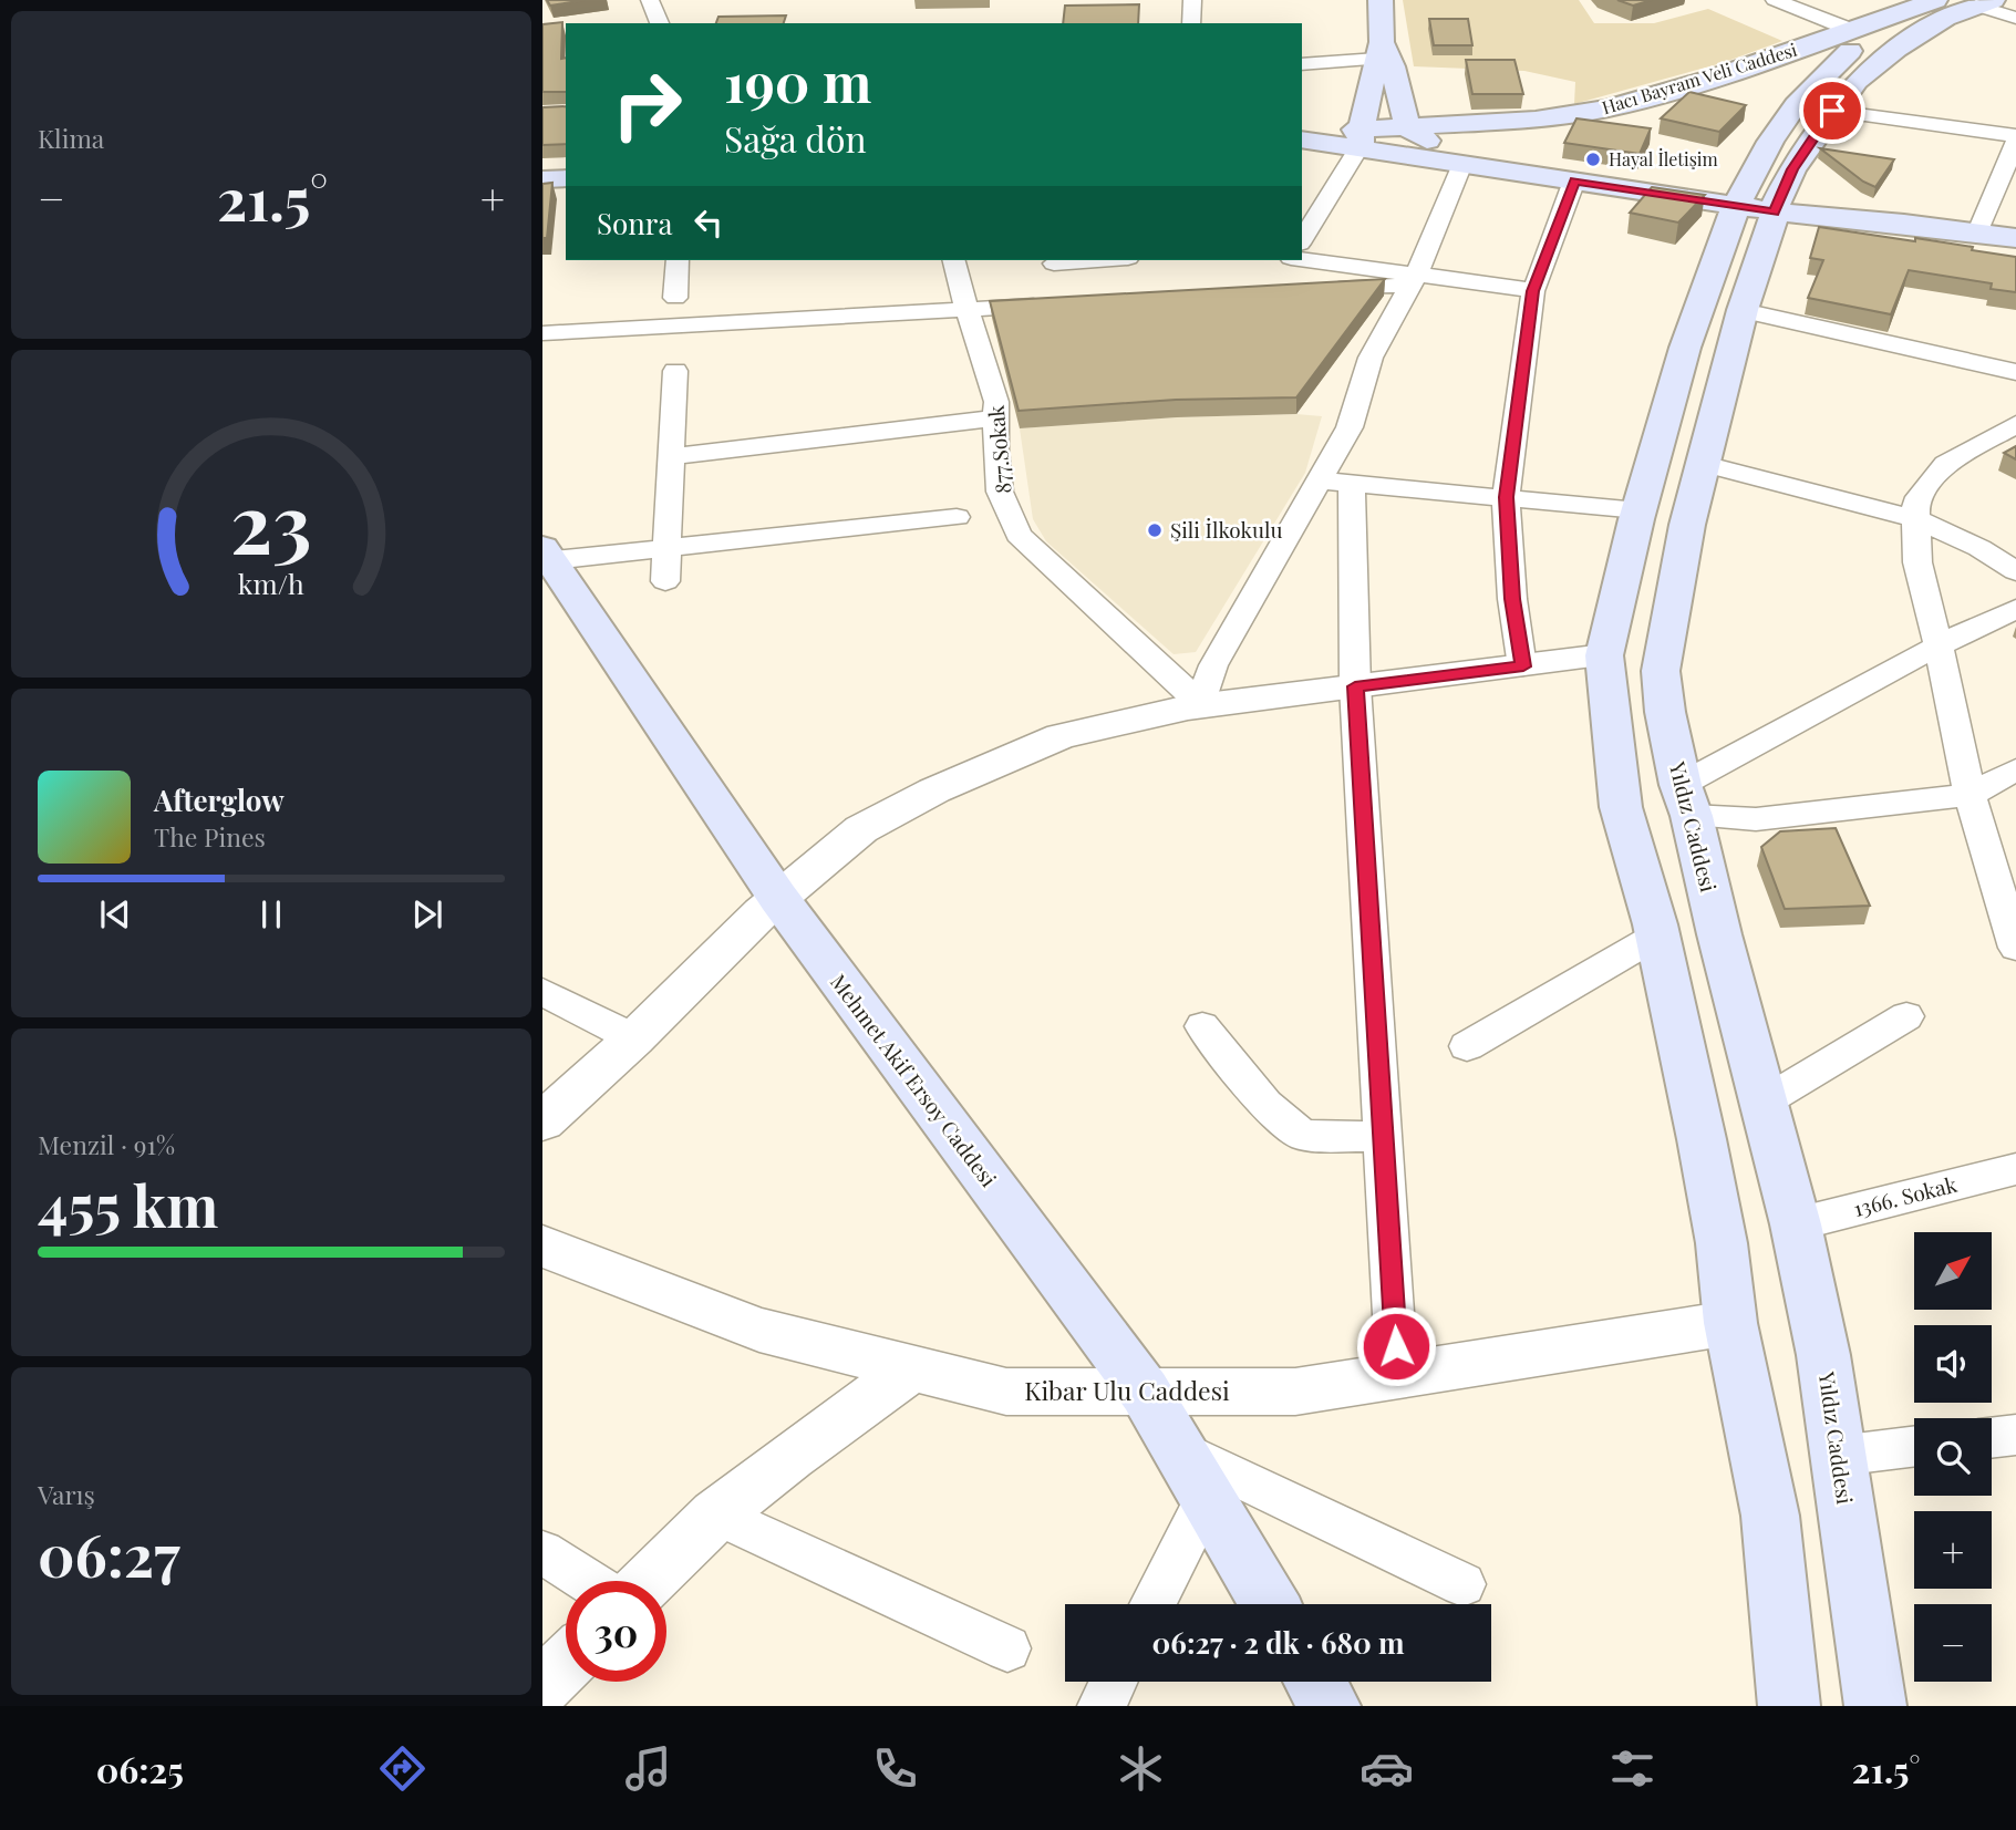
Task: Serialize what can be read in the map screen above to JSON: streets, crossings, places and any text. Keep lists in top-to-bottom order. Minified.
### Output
{"streets":{"main road":["Hacı Bayram Veli Caddesi","Yıldız Caddesi","Mehmet Akif Ersoy Caddesi"],"street":["877.Sokak","1366. Sokak","Kibar Ulu Caddesi"]},"crossings":[["Hacı Bayram Veli Caddesi","Yıldız Caddesi"],["Yıldız Caddesi","1366. Sokak"],["Yıldız Caddesi","Kibar Ulu Caddesi"],["Mehmet Akif Ersoy Caddesi","Kibar Ulu Caddesi"]],"places":["Hayal İletişim","Şili İlkokulu"],"north":"top right","page":{"tile":["Klima",["Menzil · 91%","455 km"],["Varış","06:27"]],"turn":["190 m","Sağa dön"],"heat":["−","21.5°","+"],"then":"Sonra","song":["Afterglow","The Pines"],"map_buttons":["+","−"],"limit":"30","trip":"06:27 · 2 dk · 680 m","tabs":["06:25","21.5°"],"gauge":["23","km/h"]}}
